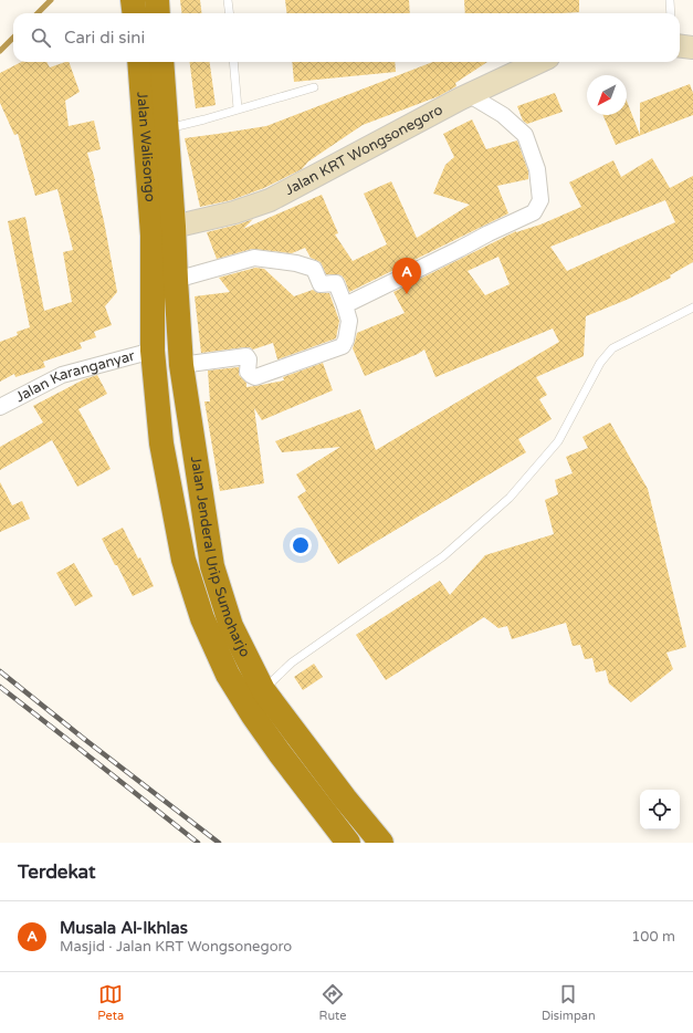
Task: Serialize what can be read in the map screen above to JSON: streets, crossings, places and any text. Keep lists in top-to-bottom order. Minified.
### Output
{"streets":{"highway":["Jalan Walisongo","Jalan Jenderal Urip Sumoharjo"],"street":["Jalan KRT Wongsonegoro","Jalan Karanganyar"]},"crossings":[["Jalan Walisongo","Jalan KRT Wongsonegoro"],["Jalan Walisongo","Jalan Jenderal Urip Sumoharjo"],["Jalan KRT Wongsonegoro","Jalan Jenderal Urip Sumoharjo"],["Jalan Karanganyar","Jalan Jenderal Urip Sumoharjo"]],"north":"bottom left","page":{"search":"Cari di sini","pins":"A","heading":"Terdekat","list":[{"mark":"A","name":"Musala Al-Ikhlas","note":"Masjid · Jalan KRT Wongsonegoro","value":"100 m"}],"nav":["Peta","Rute","Disimpan"]}}
